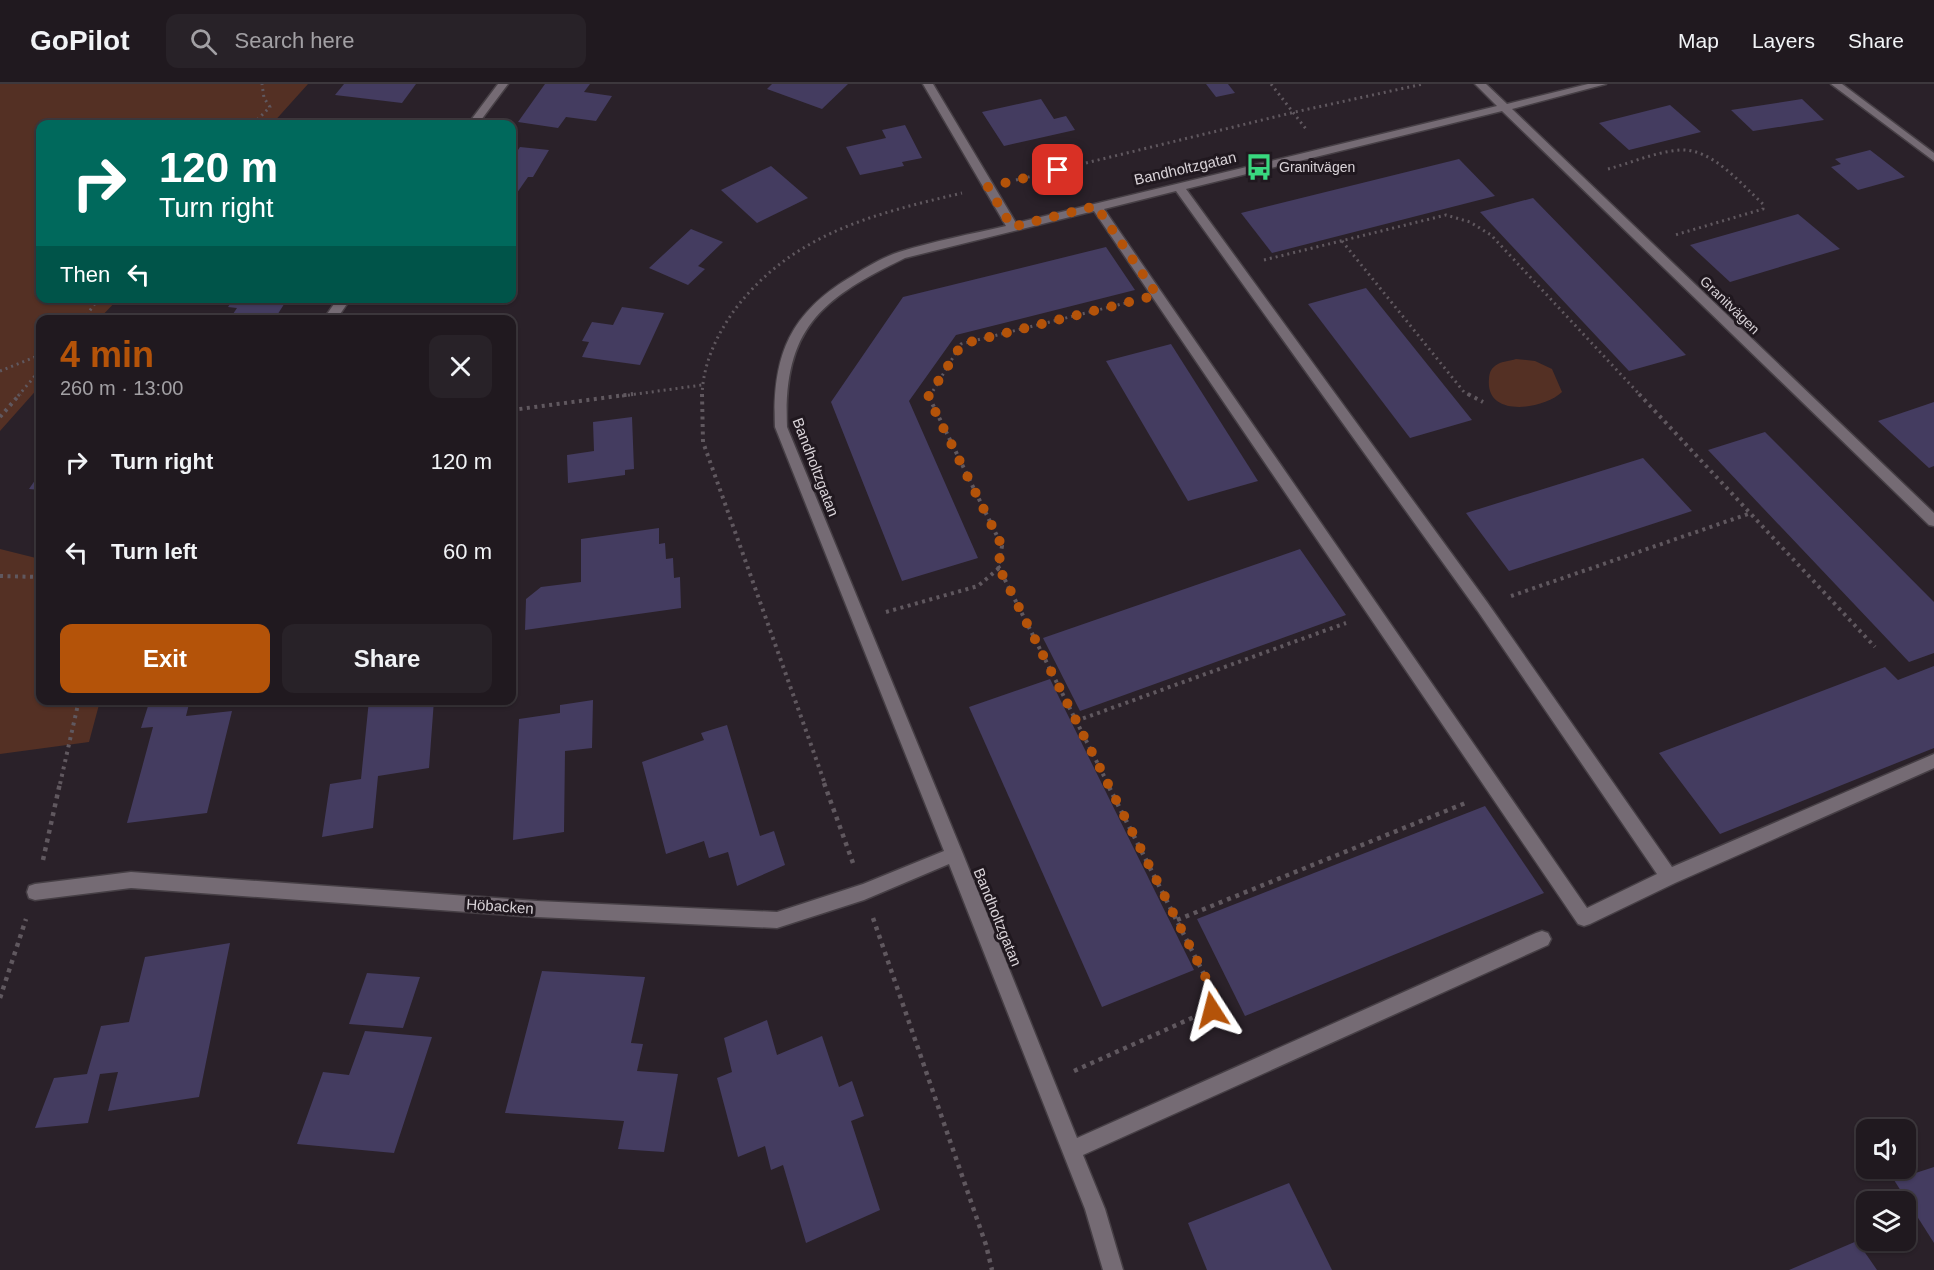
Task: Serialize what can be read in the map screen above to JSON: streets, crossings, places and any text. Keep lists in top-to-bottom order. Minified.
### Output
{"streets":{"street":["Bandholtzgatan","Granitvägen","Höbacken"]},"crossings":[["Bandholtzgatan","Granitvägen"],["Bandholtzgatan","Höbacken"]],"places":{"bus stop":["Granitvägen"]},"page":{"header":"GoPilot","search":"Search here","nav":["Map","Layers","Share"],"turn":["120 m","Turn right"],"then":"Then","heading":["4 min","260 m · 13:00"],"list":[{"name":"Turn right","value":"120 m"},{"name":"Turn left","value":"60 m"}],"buttons":["Exit","Share"]}}
